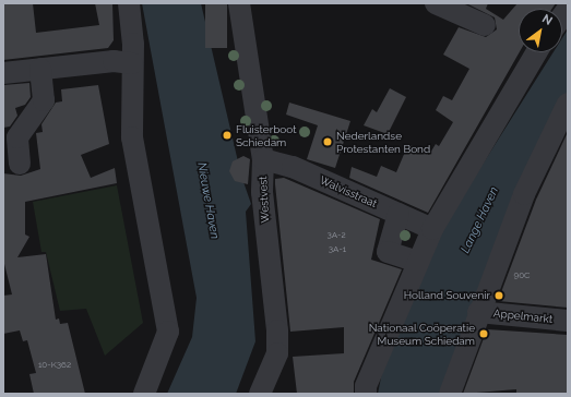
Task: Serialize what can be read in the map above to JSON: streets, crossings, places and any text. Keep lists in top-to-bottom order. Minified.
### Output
{"streets":{"street":["Walvisstraat","Westvest","Appelmarkt"]},"crossings":[["Walvisstraat","Westvest"]],"water":["Nieuwe Haven","Lange Haven"],"places":["Fluisterboot Schiedam","Nederlandse Protestanten Bond","Holland Souvenir","Nationaal Coöperatie Museum Schiedam"],"house_numbers":["3A-2","3A-1","90C","10-K362"],"north":"top right"}
